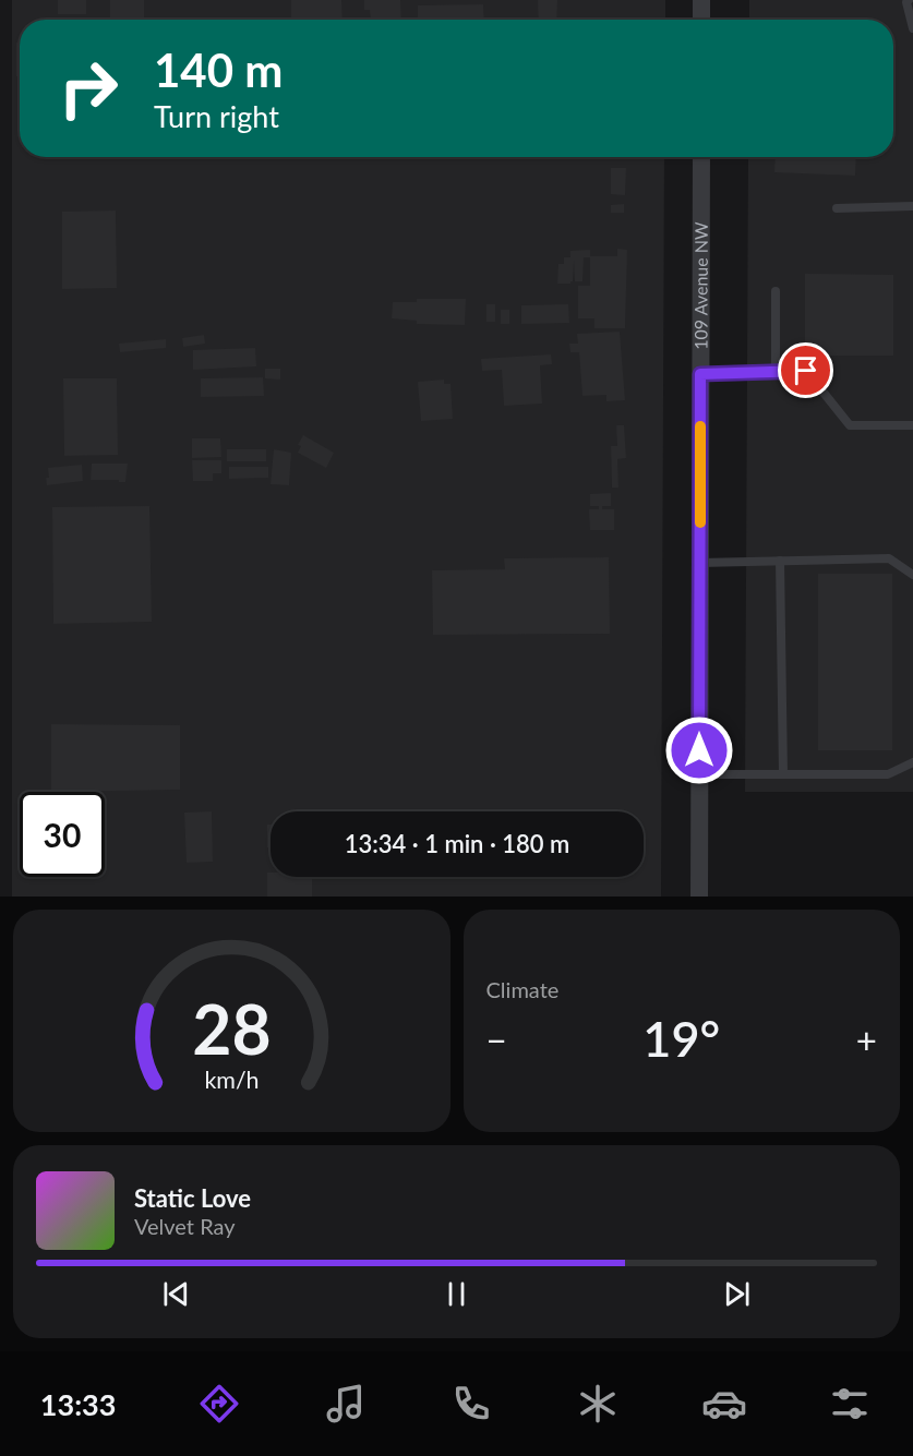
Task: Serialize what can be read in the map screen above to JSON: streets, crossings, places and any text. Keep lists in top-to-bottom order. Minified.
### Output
{"streets":{"street":["109 Avenue NW"]},"page":{"turn":["140 m","Turn right"],"limit":"30","trip":"13:34 · 1 min · 180 m","tile":"Climate","heat":["−","19°","+"],"song":["Static Love","Velvet Ray"],"tabs":"13:33","gauge":["28","km/h"]}}
